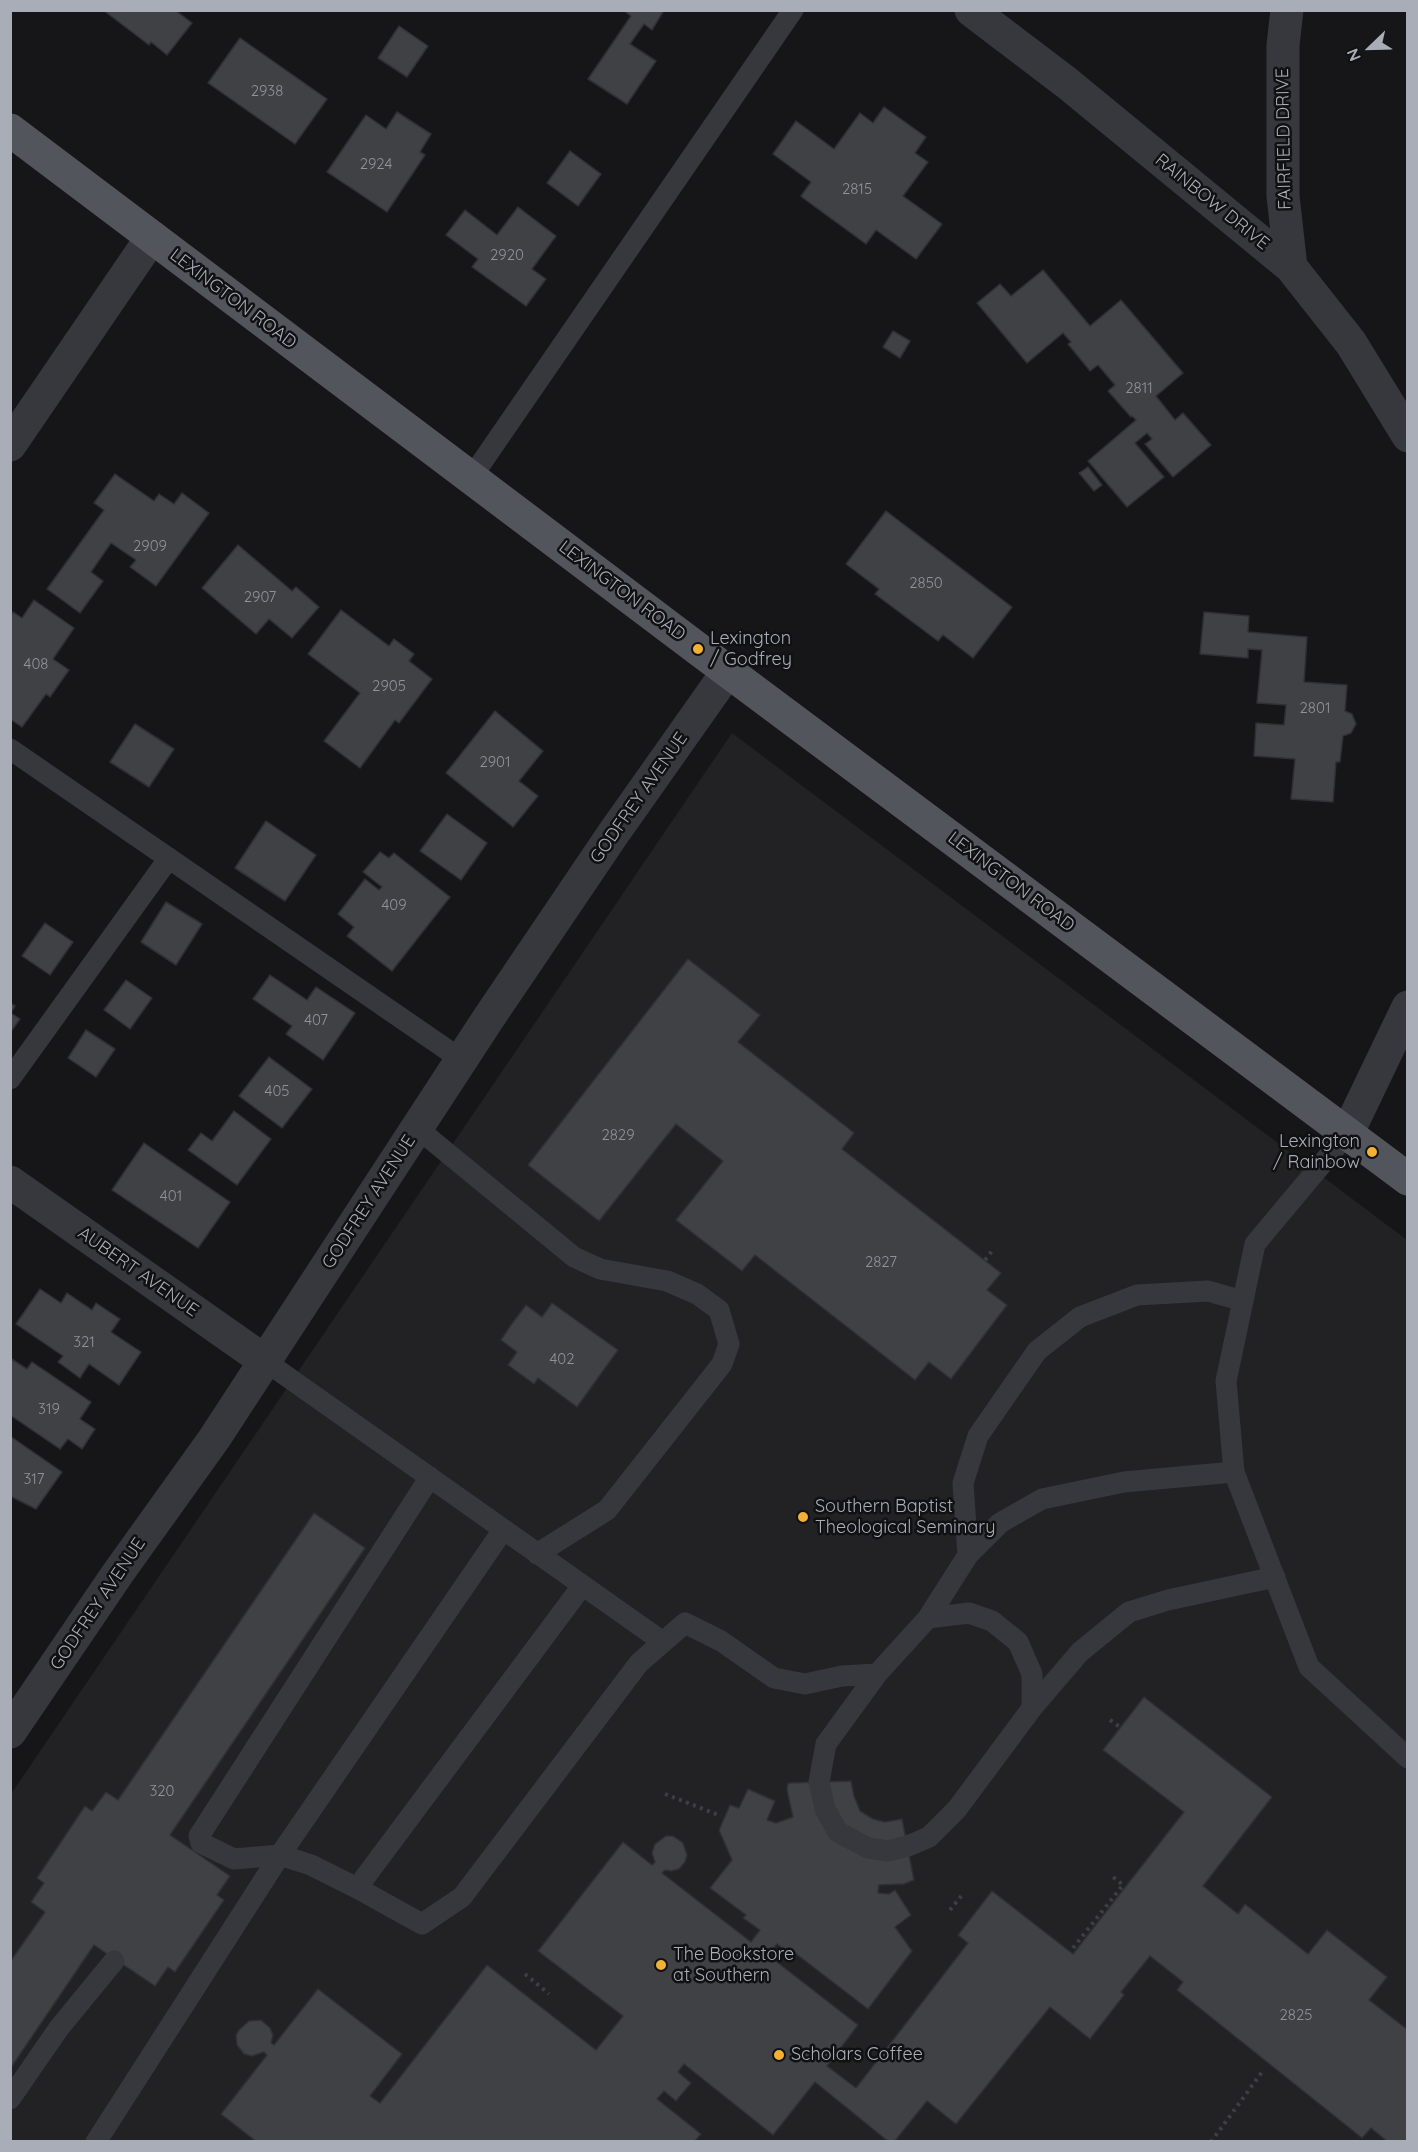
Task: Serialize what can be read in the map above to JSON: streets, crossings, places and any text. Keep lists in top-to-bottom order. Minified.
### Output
{"streets":{"main road":["LEXINGTON ROAD"],"street":["FAIRFIELD DRIVE","RAINBOW DRIVE","GODFREY AVENUE","AUBERT AVENUE"]},"crossings":[["FAIRFIELD DRIVE","RAINBOW DRIVE"],["LEXINGTON ROAD","GODFREY AVENUE"],["GODFREY AVENUE","AUBERT AVENUE"]],"places":["Lexington / Godfrey","Lexington / Rainbow","Southern Baptist Theological Seminary","The Bookstore at Southern","Scholars Coffee"],"house_numbers":["2938","2924","2815","2920","2811","2909","2850","2907","408","2905","2801","2901","409","407","405","2829","401","2827","321","402","319","317","320","2825"],"north":"bottom left"}
